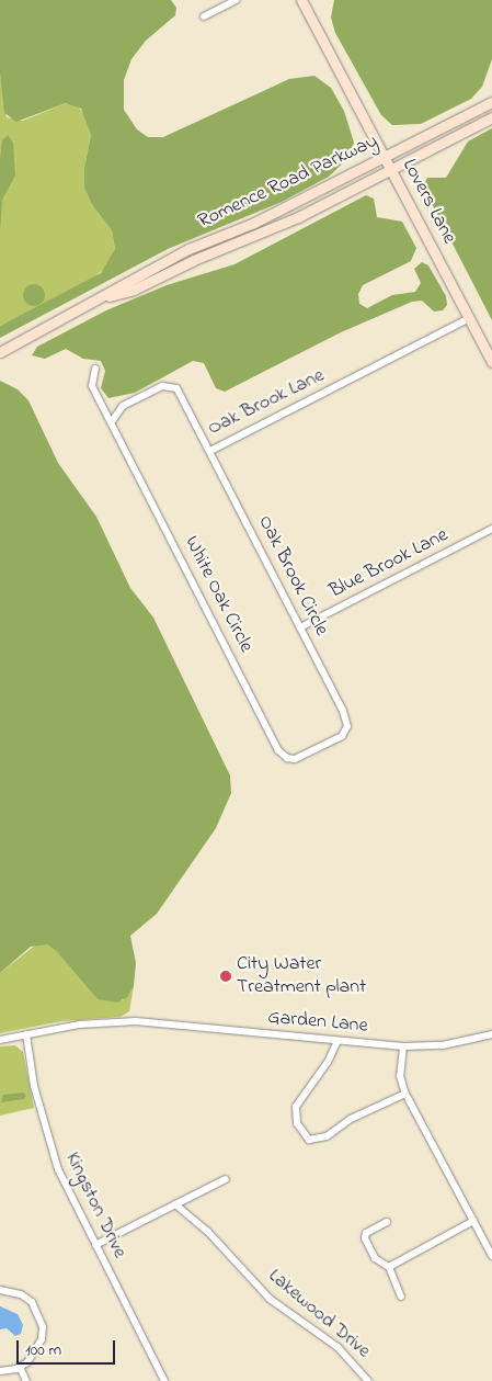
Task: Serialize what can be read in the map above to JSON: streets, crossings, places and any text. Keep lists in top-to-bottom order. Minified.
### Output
{"streets":{"street":["Romence Road Parkway","Lovers Lane","Oak Brook Lane","Blue Brook Lane","Oak Brook Circle","White Oak Circle","Garden Lane","Kingston Drive","Lakewood Drive"]},"crossings":[["Romence Road Parkway","Lovers Lane"],["Lovers Lane","Oak Brook Lane"],["Oak Brook Lane","Oak Brook Circle"],["Oak Brook Lane","White Oak Circle"],["Blue Brook Lane","Oak Brook Circle"],["Oak Brook Circle","White Oak Circle"],["Garden Lane","Kingston Drive"]],"places":["City Water Treatment plant"],"scale_bar":"100 m"}
